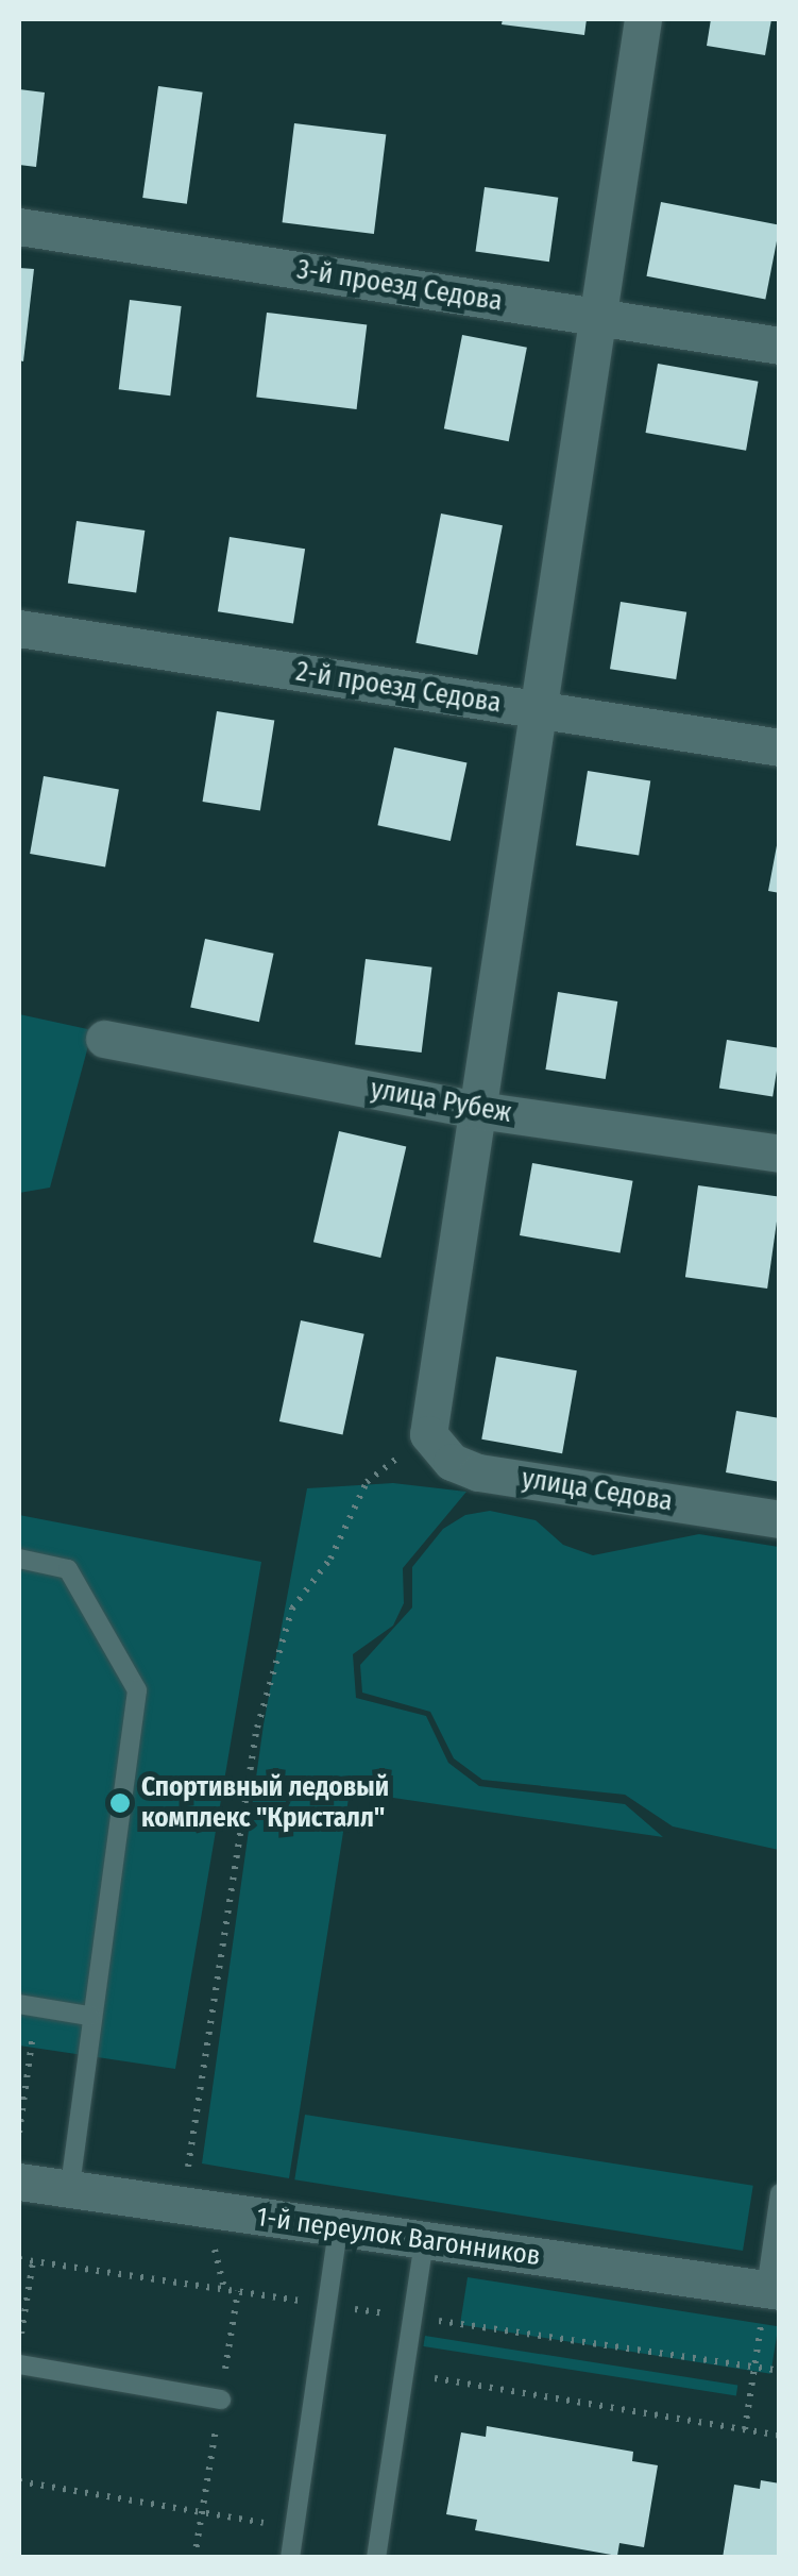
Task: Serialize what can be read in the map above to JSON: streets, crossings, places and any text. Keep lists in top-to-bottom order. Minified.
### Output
{"streets":{"street":["3-й проезд Седова","2-й проезд Седова","улица Рубеж","улица Седова","1-й переулок Вагонников"]},"places":["Спортивный ледовый комплекс \"Кристалл\""]}
